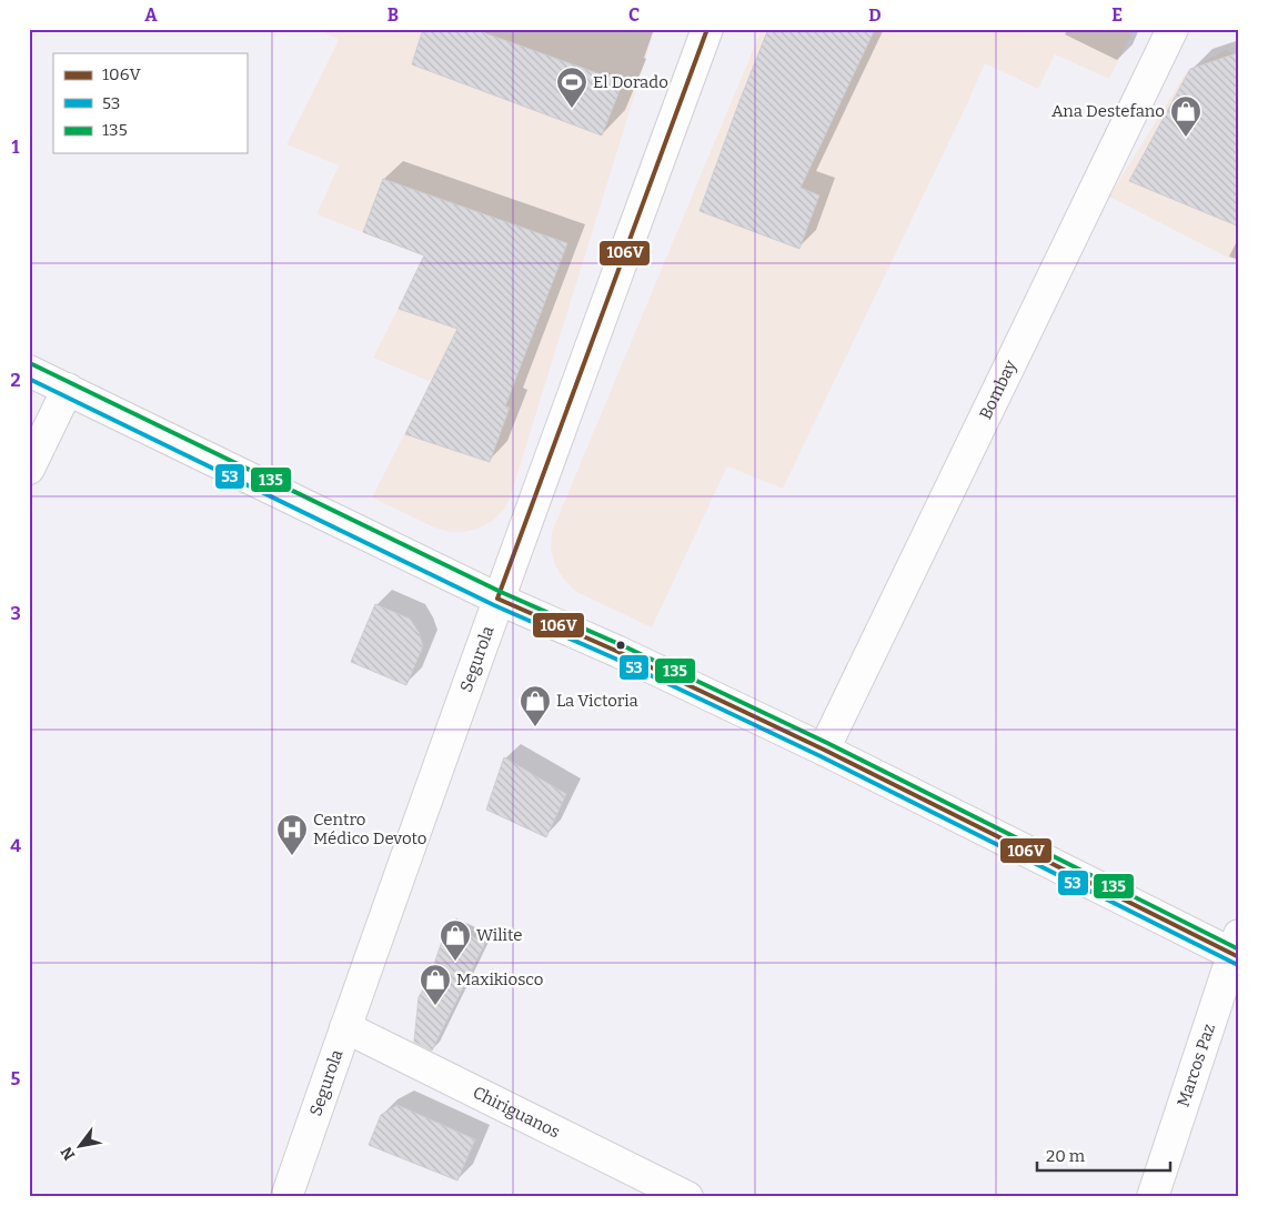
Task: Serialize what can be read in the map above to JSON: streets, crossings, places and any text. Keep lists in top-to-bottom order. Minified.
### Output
{"streets":{"street":["Bombay","Segurola","Marcos Paz","Chiriguanos"]},"crossings":[["Segurola","Chiriguanos"]],"places":{"sports":["El Dorado"],"shop":["Ana Destefano","La Victoria","Wilite","Maxikiosco"],"hospital":["Centro Médico Devoto"]},"lines":["transit line 106V","transit line 135","transit line 53"],"legend":["106V","53","135"],"scale_bar":"20 m","north":"bottom left","grid":{"columns":["A","B","C","D","E"],"rows":["1","2","3","4","5"]}}
